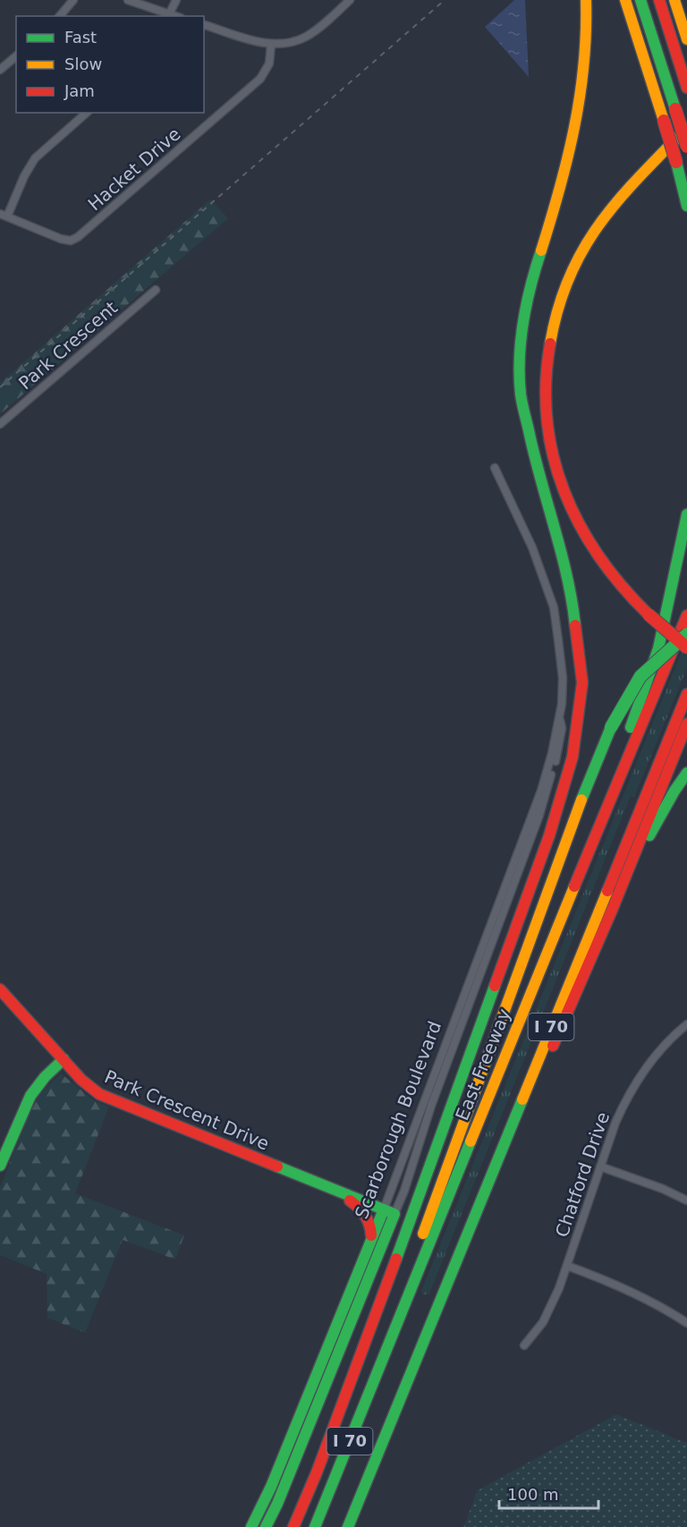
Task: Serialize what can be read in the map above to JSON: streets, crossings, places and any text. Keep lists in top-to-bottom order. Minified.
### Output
{"streets":{"main road":["I 70","East Freeway","Park Crescent Drive","Scarborough Boulevard"],"street":["Hacket Drive","Park Crescent","Chatford Drive"]},"crossings":[["Park Crescent Drive","Scarborough Boulevard"]],"legend":["Fast","Slow","Jam"],"scale_bar":"100 m"}
